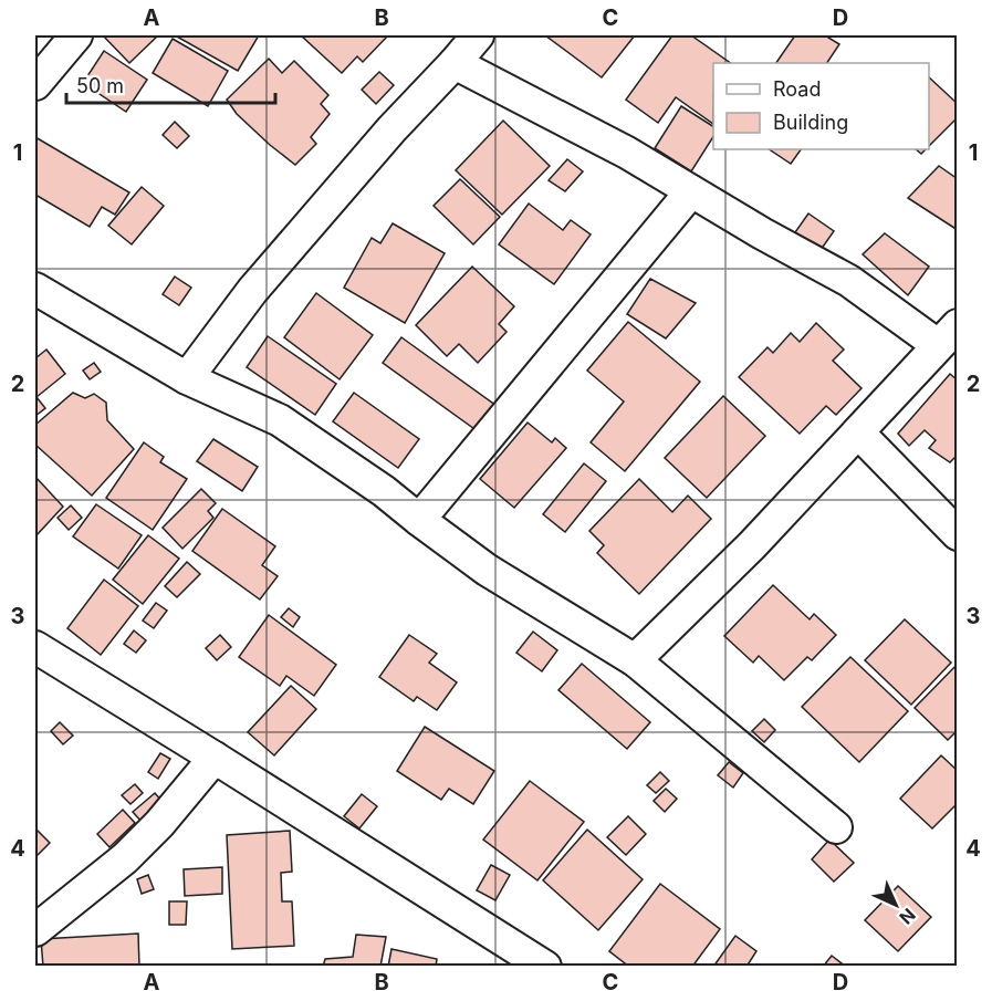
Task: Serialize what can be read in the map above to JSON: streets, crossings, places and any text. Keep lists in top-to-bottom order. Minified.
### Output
{"legend":["Road","Building"],"scale_bar":"50 m","north":"bottom right","grid":{"columns":["A","B","C","D"],"rows":["1","2","3","4"]}}
